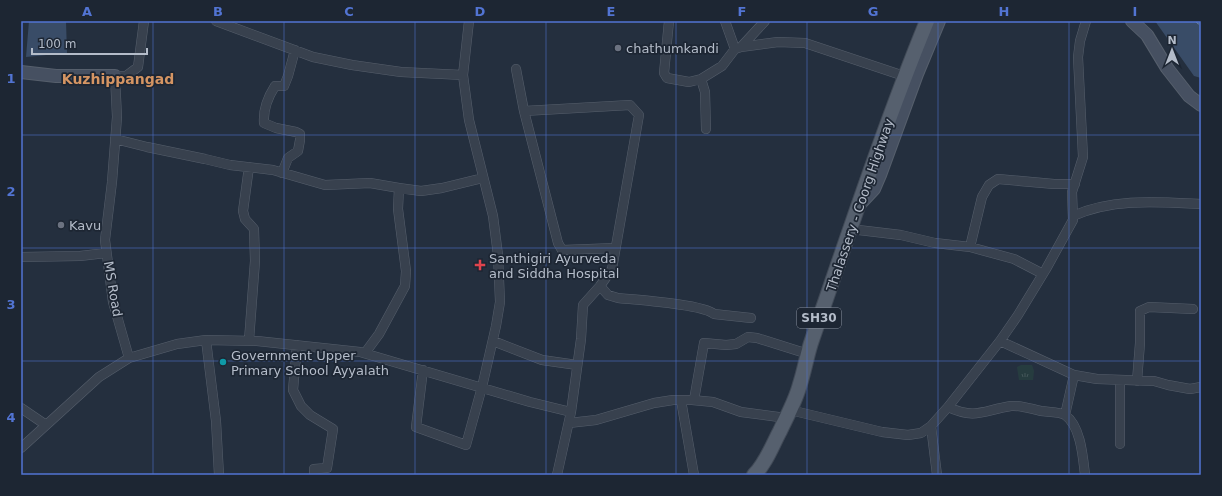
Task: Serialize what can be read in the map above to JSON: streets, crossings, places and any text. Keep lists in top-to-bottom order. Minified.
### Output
{"streets":{"main road":["Thalassery - Coorg Highway","SH30"],"street":["MS Road"]},"crossings":[["Thalassery - Coorg Highway","SH30"]],"districts":["Kuzhippangad"],"places":{"other":["chathumkandi","Kavu","Government Upper Primary School Ayyalath"],"health":["Santhigiri Ayurveda and Siddha Hospital"]},"scale_bar":"100 m","north":"top","grid":{"columns":["A","B","C","D","E","F","G","H","I"],"rows":["1","2","3","4"]}}
